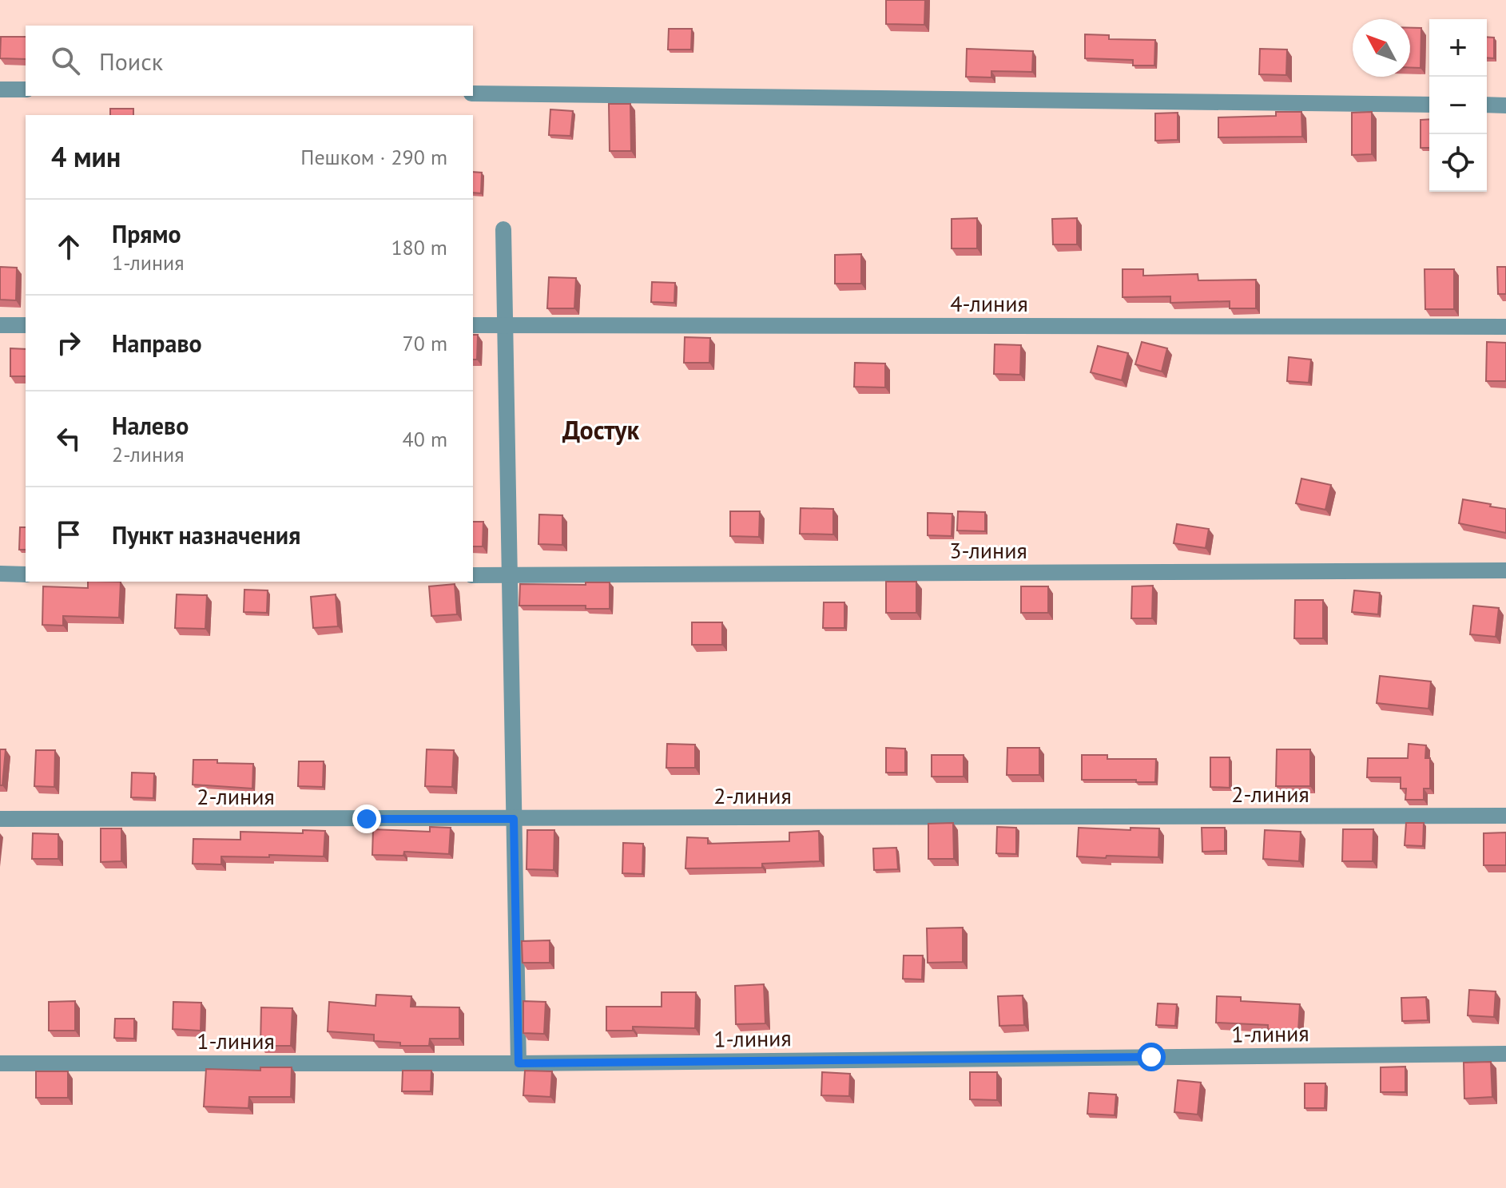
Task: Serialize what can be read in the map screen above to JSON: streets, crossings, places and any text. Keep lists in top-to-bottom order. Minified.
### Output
{"streets":{"street":["4-линия","3-линия","2-линия","1-линия"]},"districts":["Достук"],"north":"top left","page":{"map_buttons":["+","−"],"search":"Поиск","heading":["4 мин","Пешком · 290 m"],"list":[["Прямо","1-линия","180 m"],["Направо","70 m"],["Налево","2-линия","40 m"],"Пункт назначения"]}}
